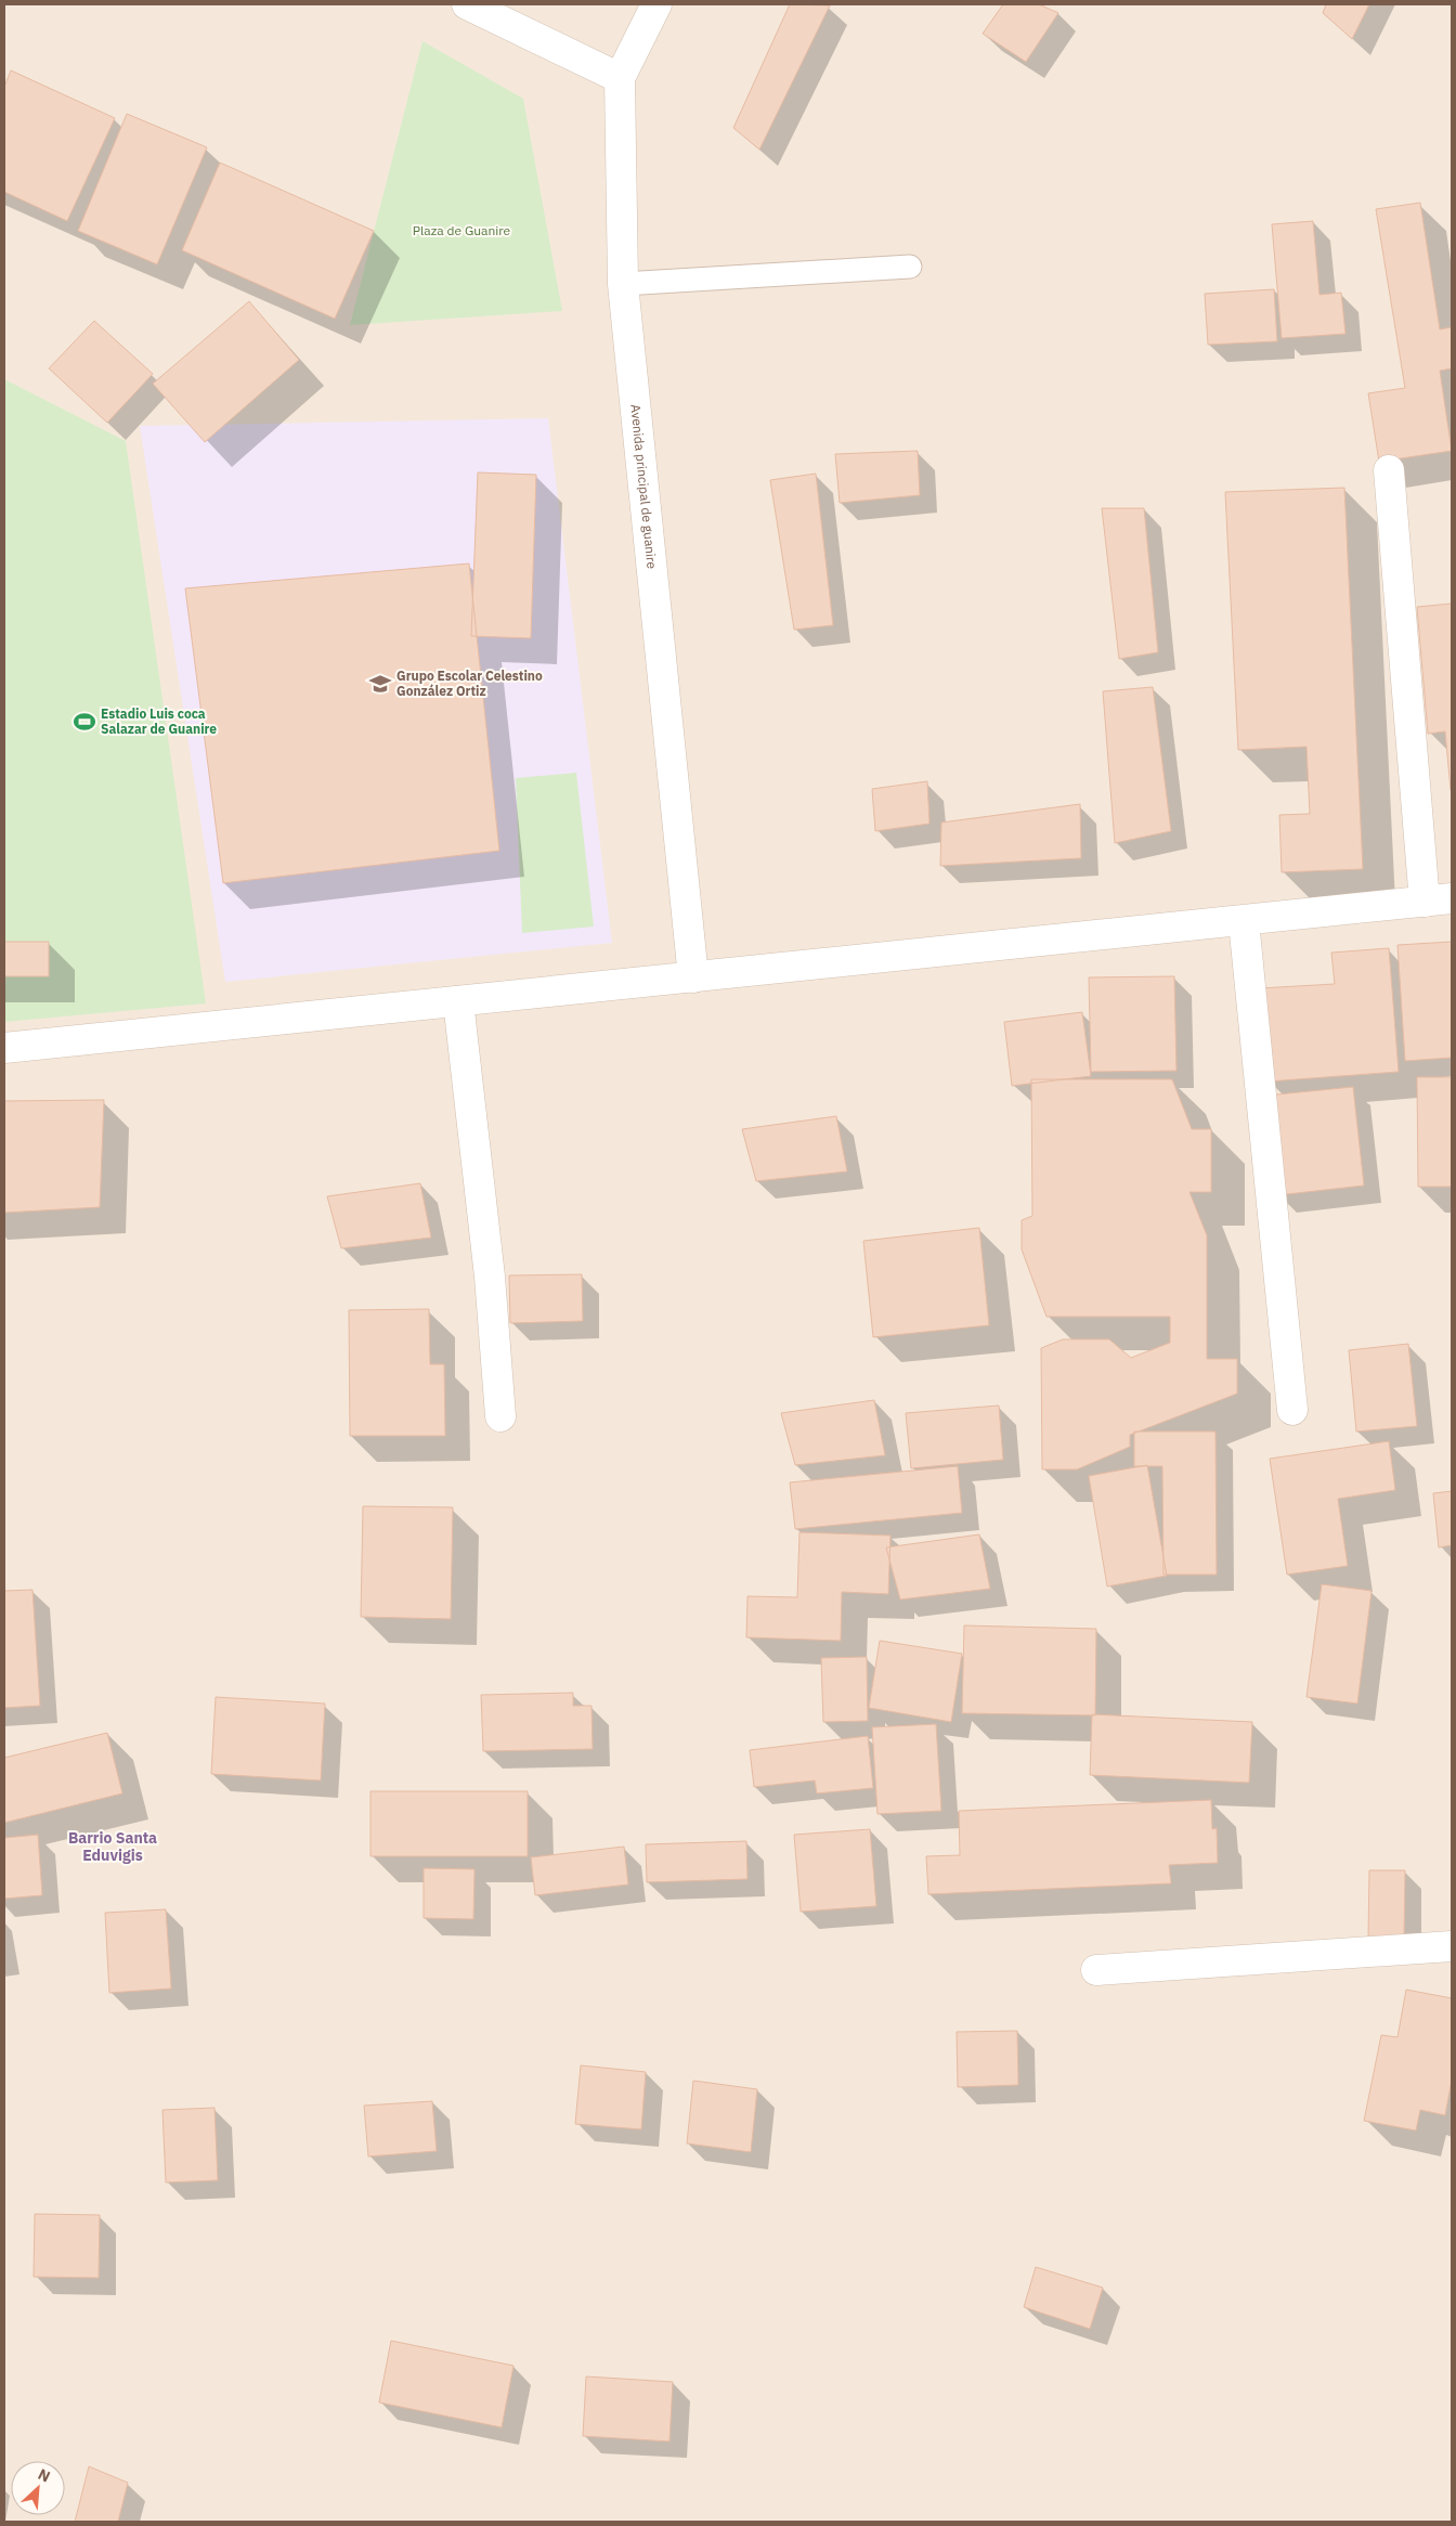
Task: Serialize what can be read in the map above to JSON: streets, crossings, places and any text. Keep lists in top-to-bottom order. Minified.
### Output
{"streets":{"street":["Avenida principal de guanire"]},"districts":["Barrio Santa Eduvigis"],"parks":["Plaza de Guanire"],"places":{"school or university":["Grupo Escolar Celestino González Ortiz"],"sports":["Estadio Luis coca Salazar de Guanire"]},"north":"top right"}
